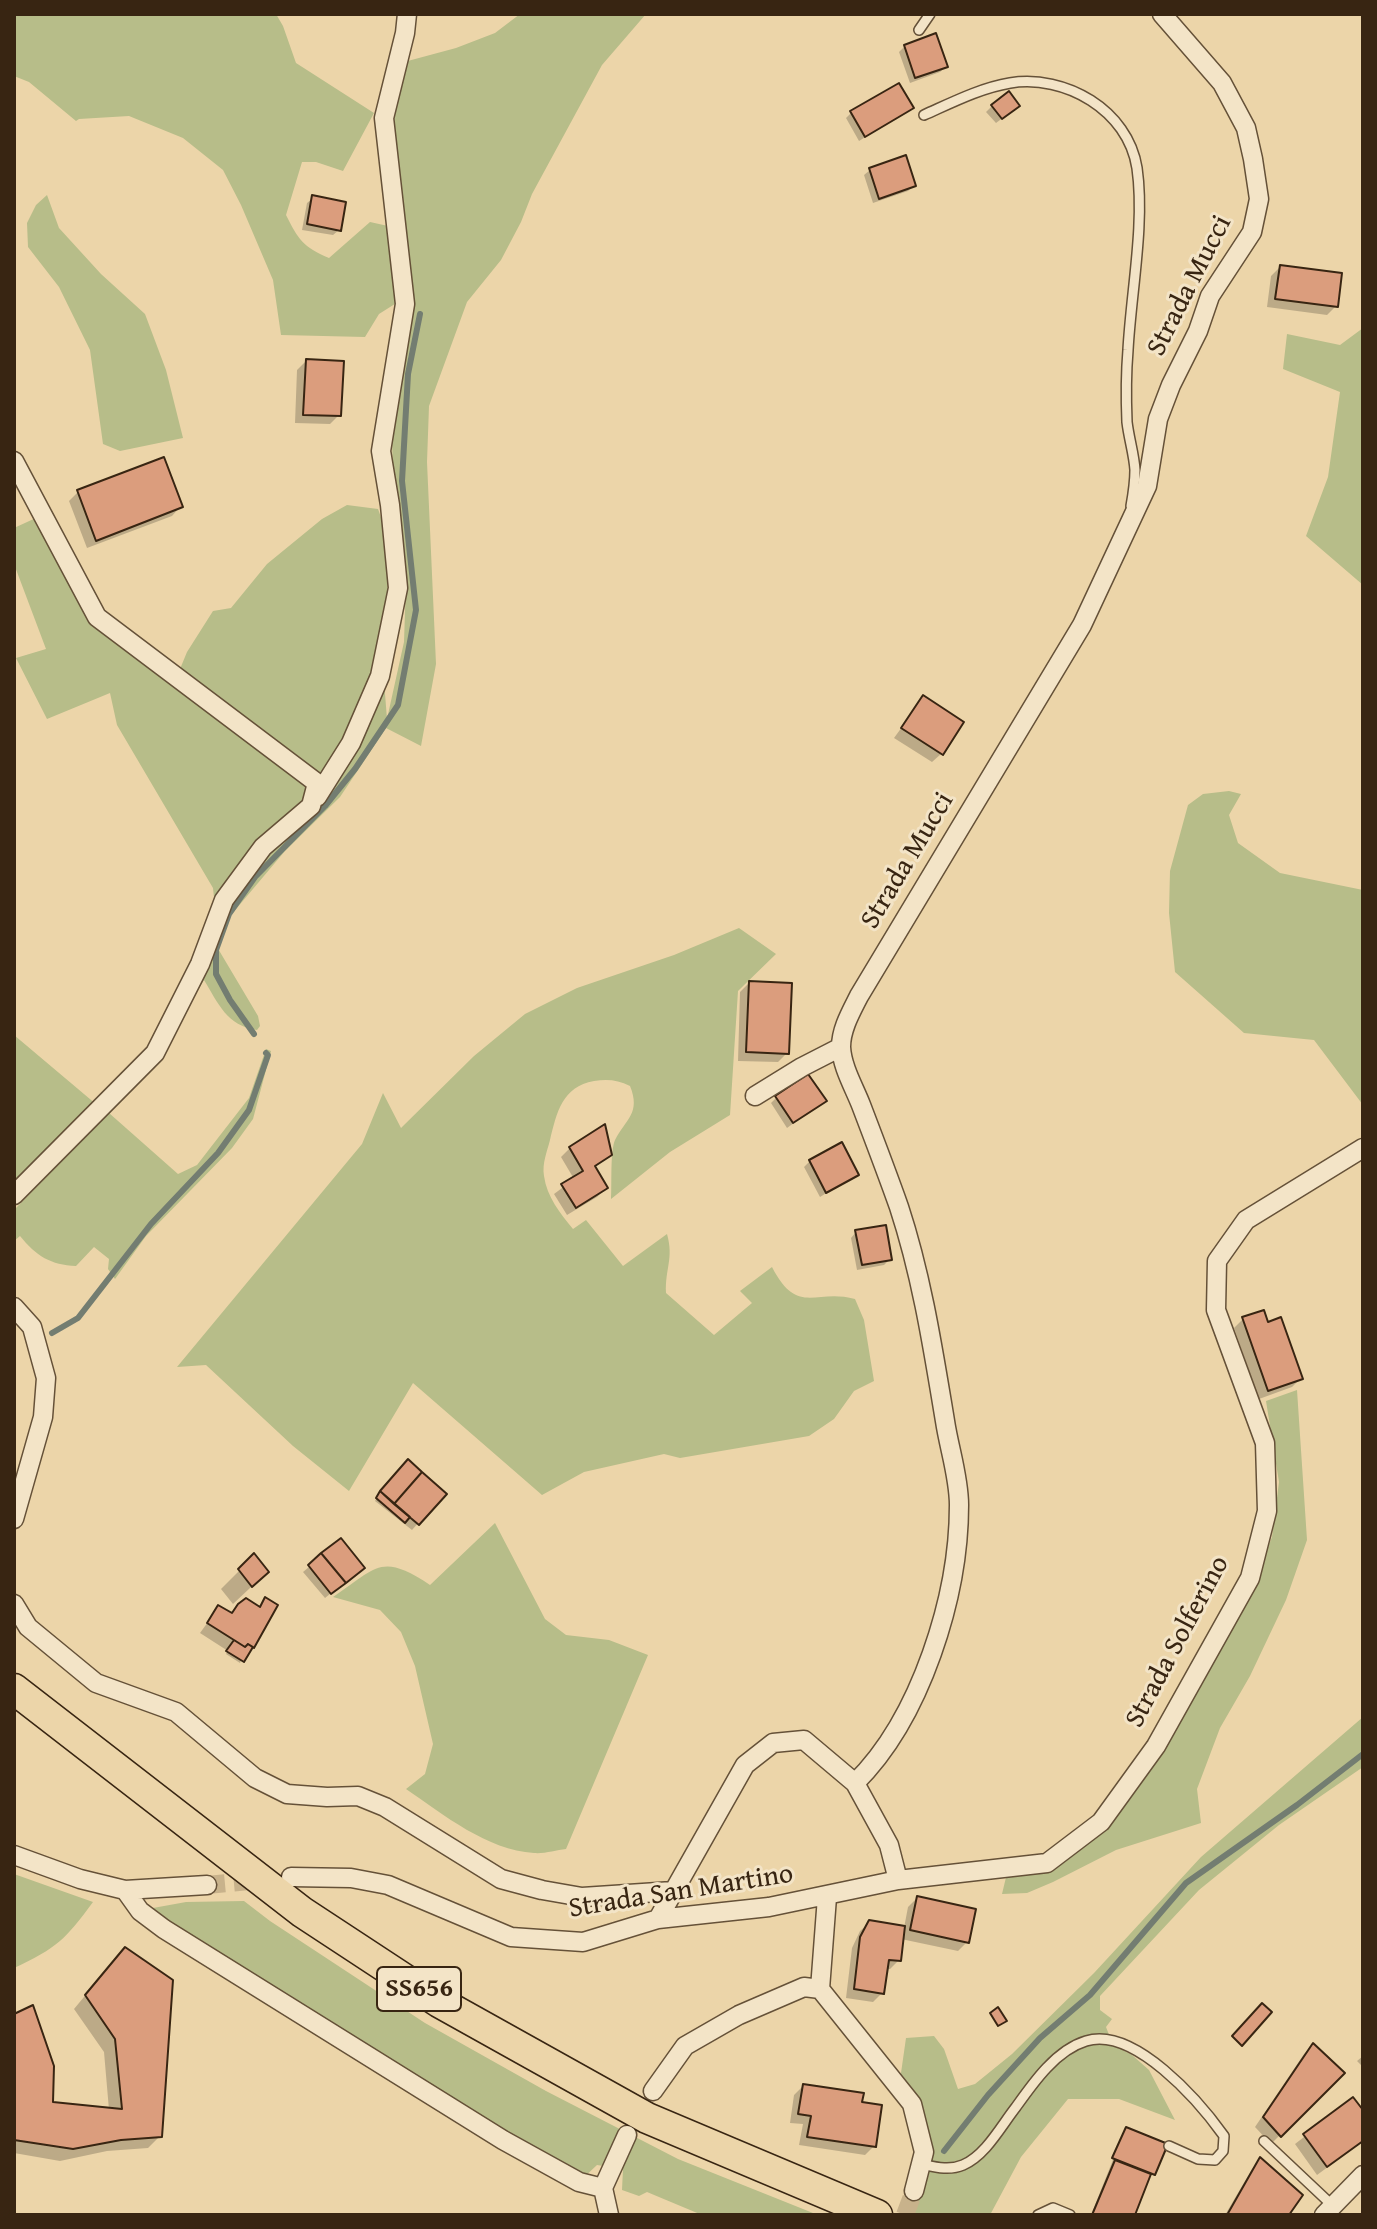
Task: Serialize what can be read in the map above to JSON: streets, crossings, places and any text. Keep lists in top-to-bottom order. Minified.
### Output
{"streets":{"highway":["SS656"],"street":["Strada Mucci","Strada Solferino","Strada San Martino"]},"crossings":[["Strada Solferino","Strada San Martino"]]}
